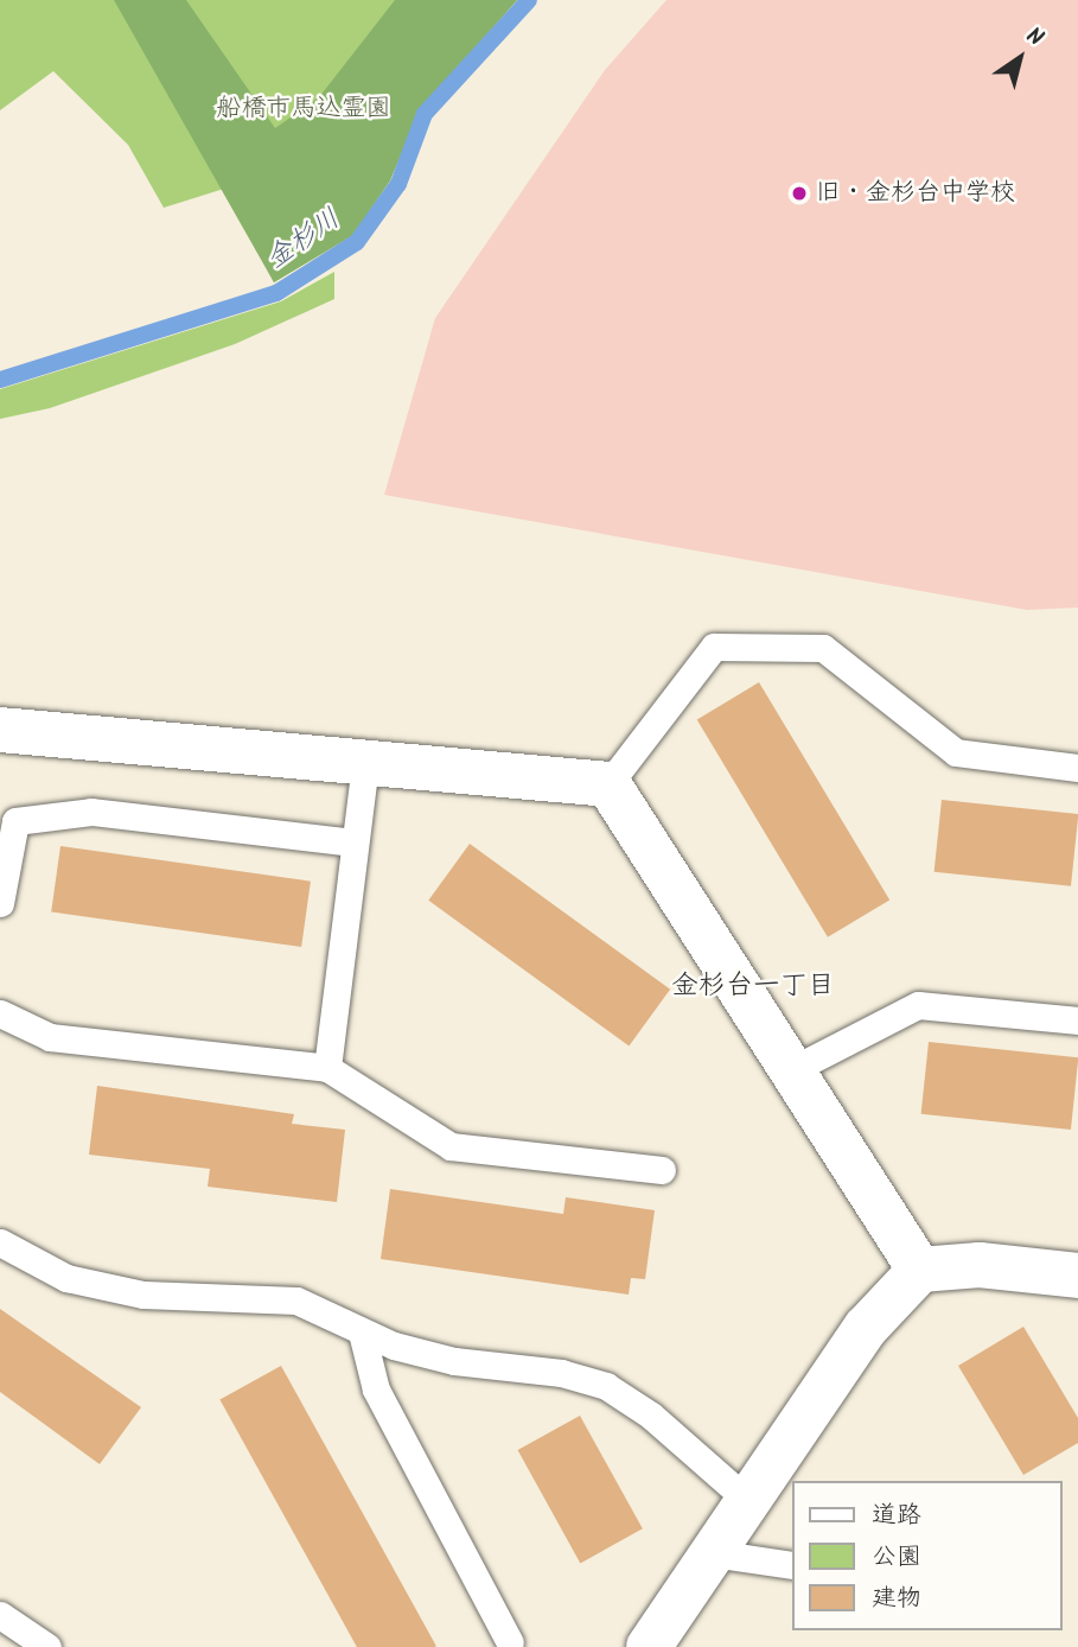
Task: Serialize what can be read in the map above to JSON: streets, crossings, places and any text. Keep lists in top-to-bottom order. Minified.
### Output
{"districts":["金杉台一丁目"],"water":["金杉川"],"parks":["船橋市馬込霊園"],"places":["旧・金杉台中学校"],"legend":["道路","公園","建物"],"north":"top right"}
